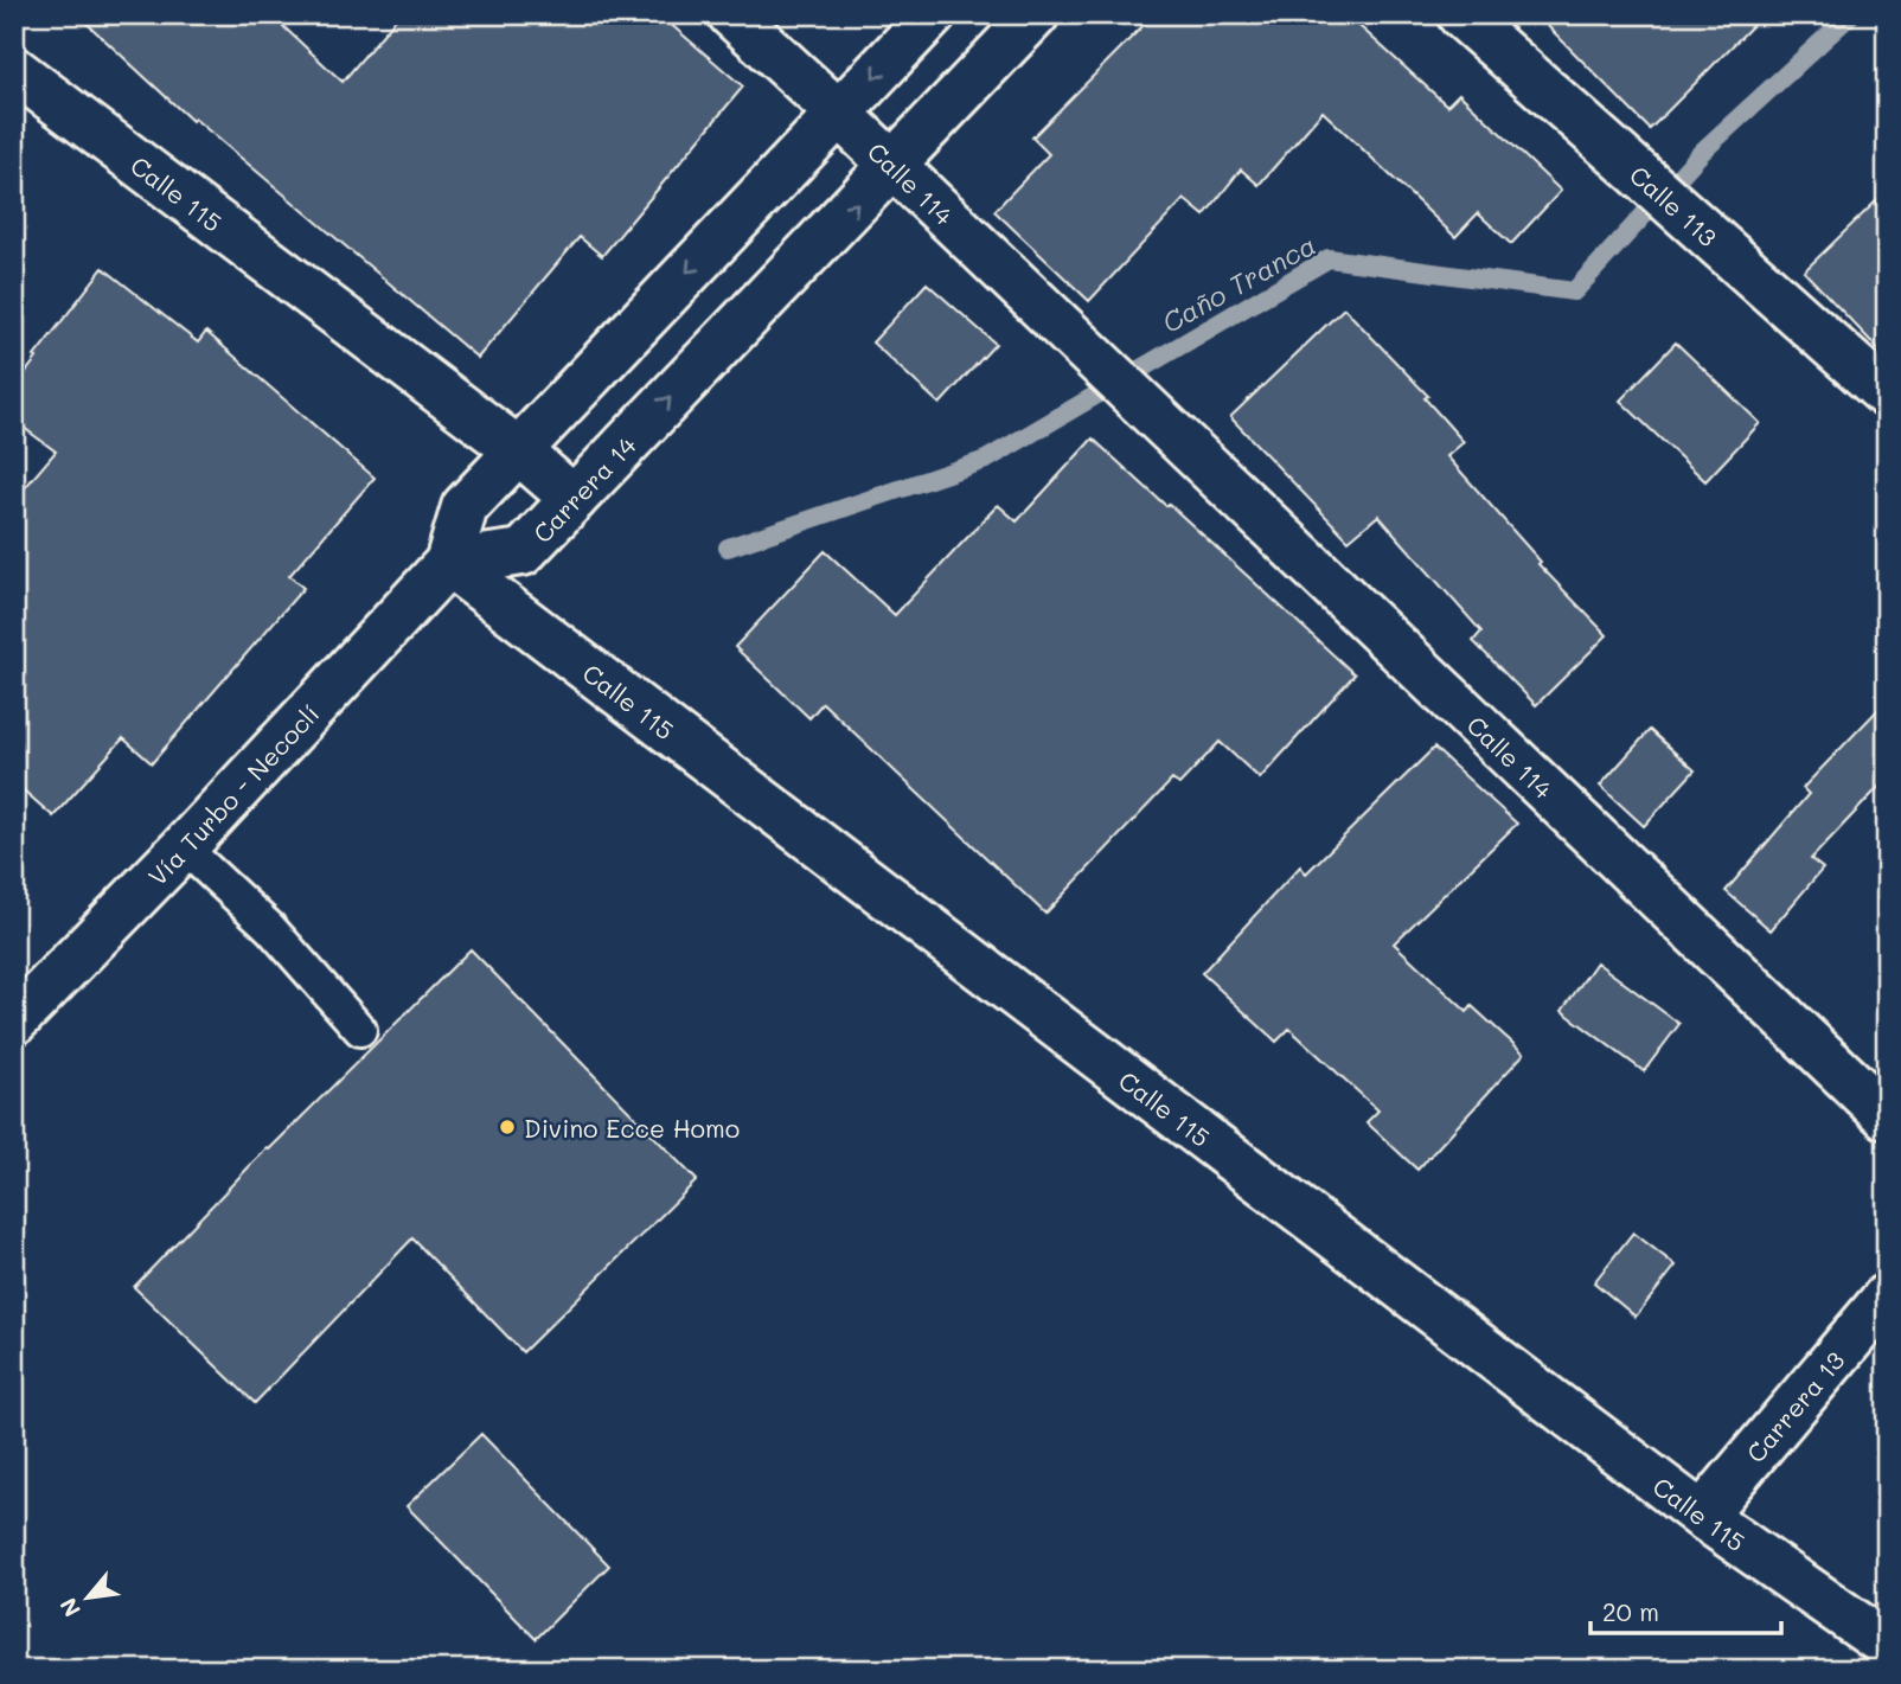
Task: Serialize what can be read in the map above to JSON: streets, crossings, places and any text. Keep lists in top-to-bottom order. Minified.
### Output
{"streets":{"street":["Calle 114","Calle 115","Calle 113","Carrera 14","Vía Turbo - Necoclí","Carrera 13"]},"crossings":[["Calle 114","Carrera 14"],["Calle 115","Carrera 14"],["Calle 115","Vía Turbo - Necoclí"],["Calle 115","Carrera 13"],["Carrera 14","Vía Turbo - Necoclí"]],"water":["Caño Tranca"],"places":["Divino Ecce Homo"],"scale_bar":"20 m","north":"bottom left"}
